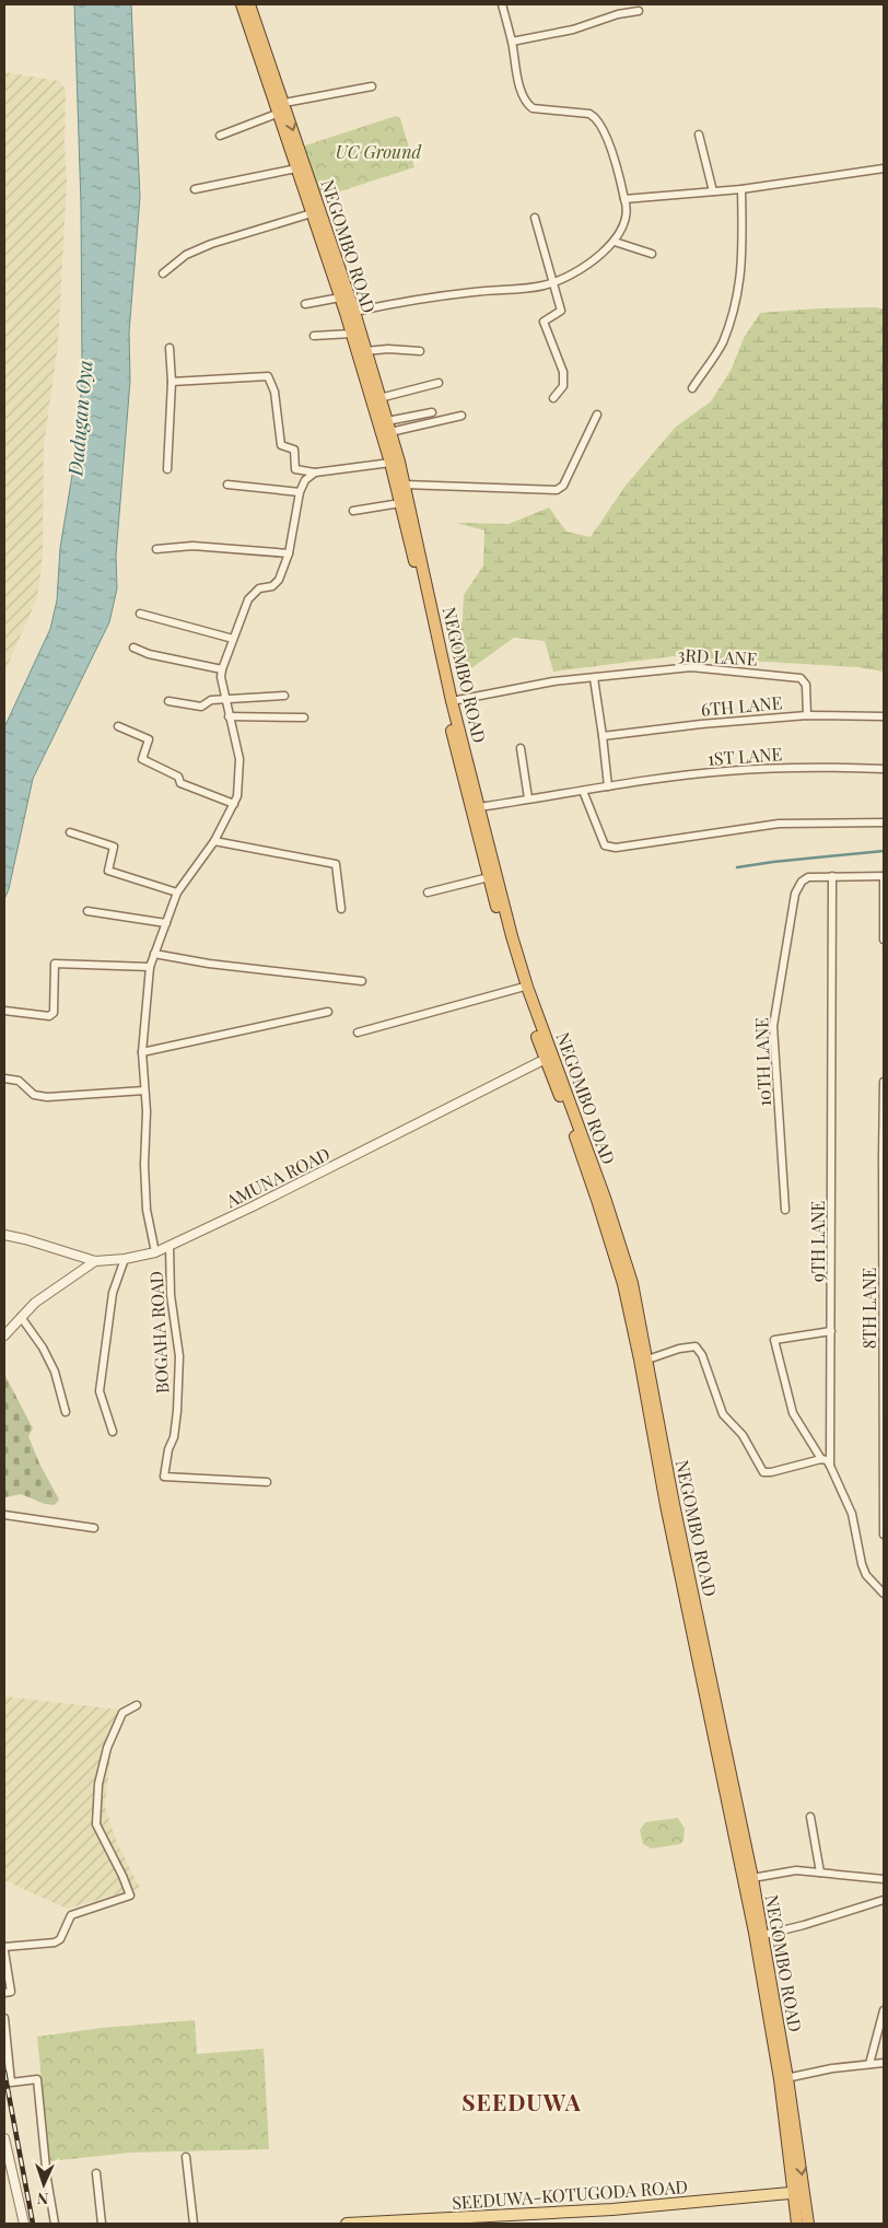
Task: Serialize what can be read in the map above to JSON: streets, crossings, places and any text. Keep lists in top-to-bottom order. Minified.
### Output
{"streets":{"highway":["NEGOMBO ROAD"],"main road":["SEEDUWA-KOTUGODA ROAD"],"street":["3RD LANE","6TH LANE","1ST LANE","10TH LANE","AMUNA ROAD","9TH LANE","8TH LANE","BOGAHA ROAD"]},"crossings":[["NEGOMBO ROAD","3RD LANE"],["NEGOMBO ROAD","1ST LANE"],["NEGOMBO ROAD","AMUNA ROAD"],["NEGOMBO ROAD","SEEDUWA-KOTUGODA ROAD"],["3RD LANE","6TH LANE"],["10TH LANE","9TH LANE"],["AMUNA ROAD","BOGAHA ROAD"]],"districts":["SEEDUWA"],"water":["Dadugan Oya"],"parks":["UC Ground"],"north":"bottom"}
